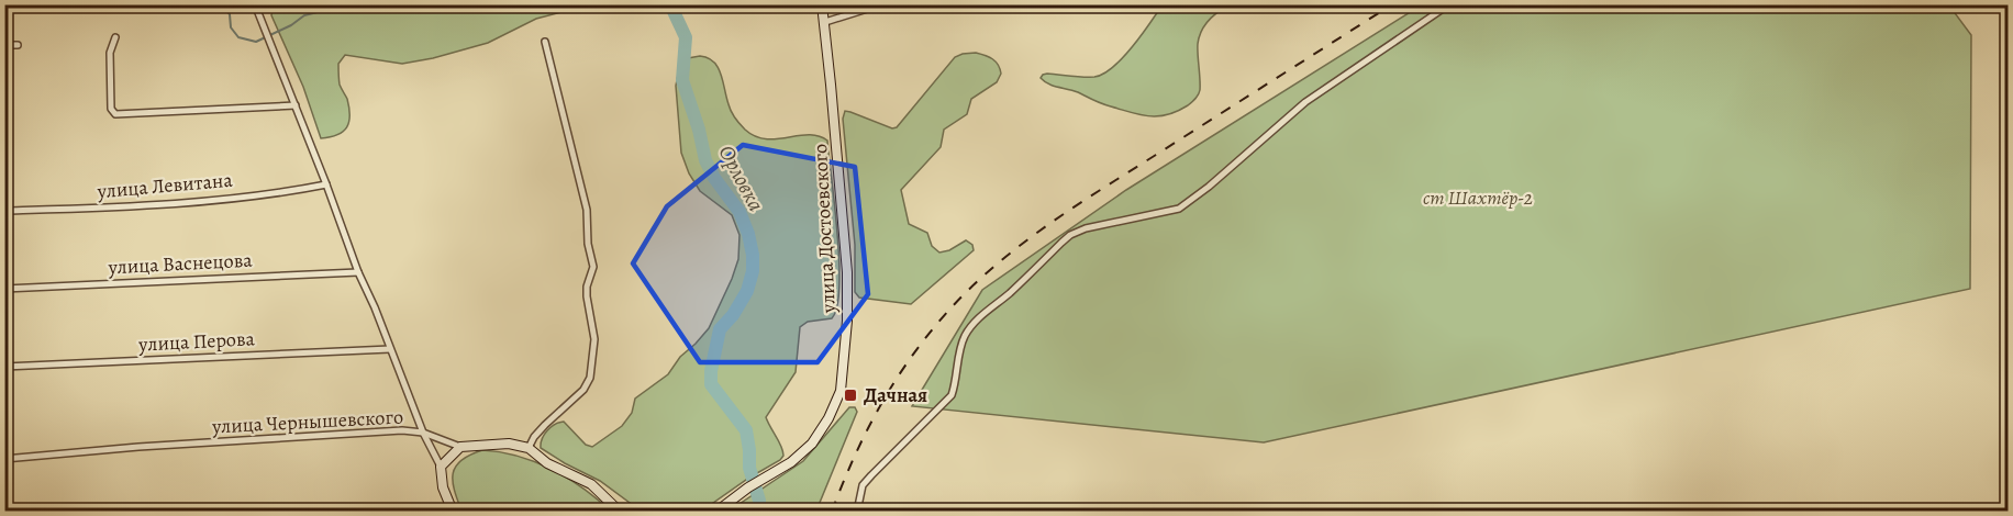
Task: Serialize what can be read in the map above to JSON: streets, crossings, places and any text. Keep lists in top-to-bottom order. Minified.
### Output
{"streets":{"main road":["улица Достоевского","улица Чернышевского"],"street":["улица Левитана","улица Васнецова","улица Перова"]},"water":["Орловка"],"parks":["ст Шахтёр-2"],"places":{"transit":["Дачная"]}}
